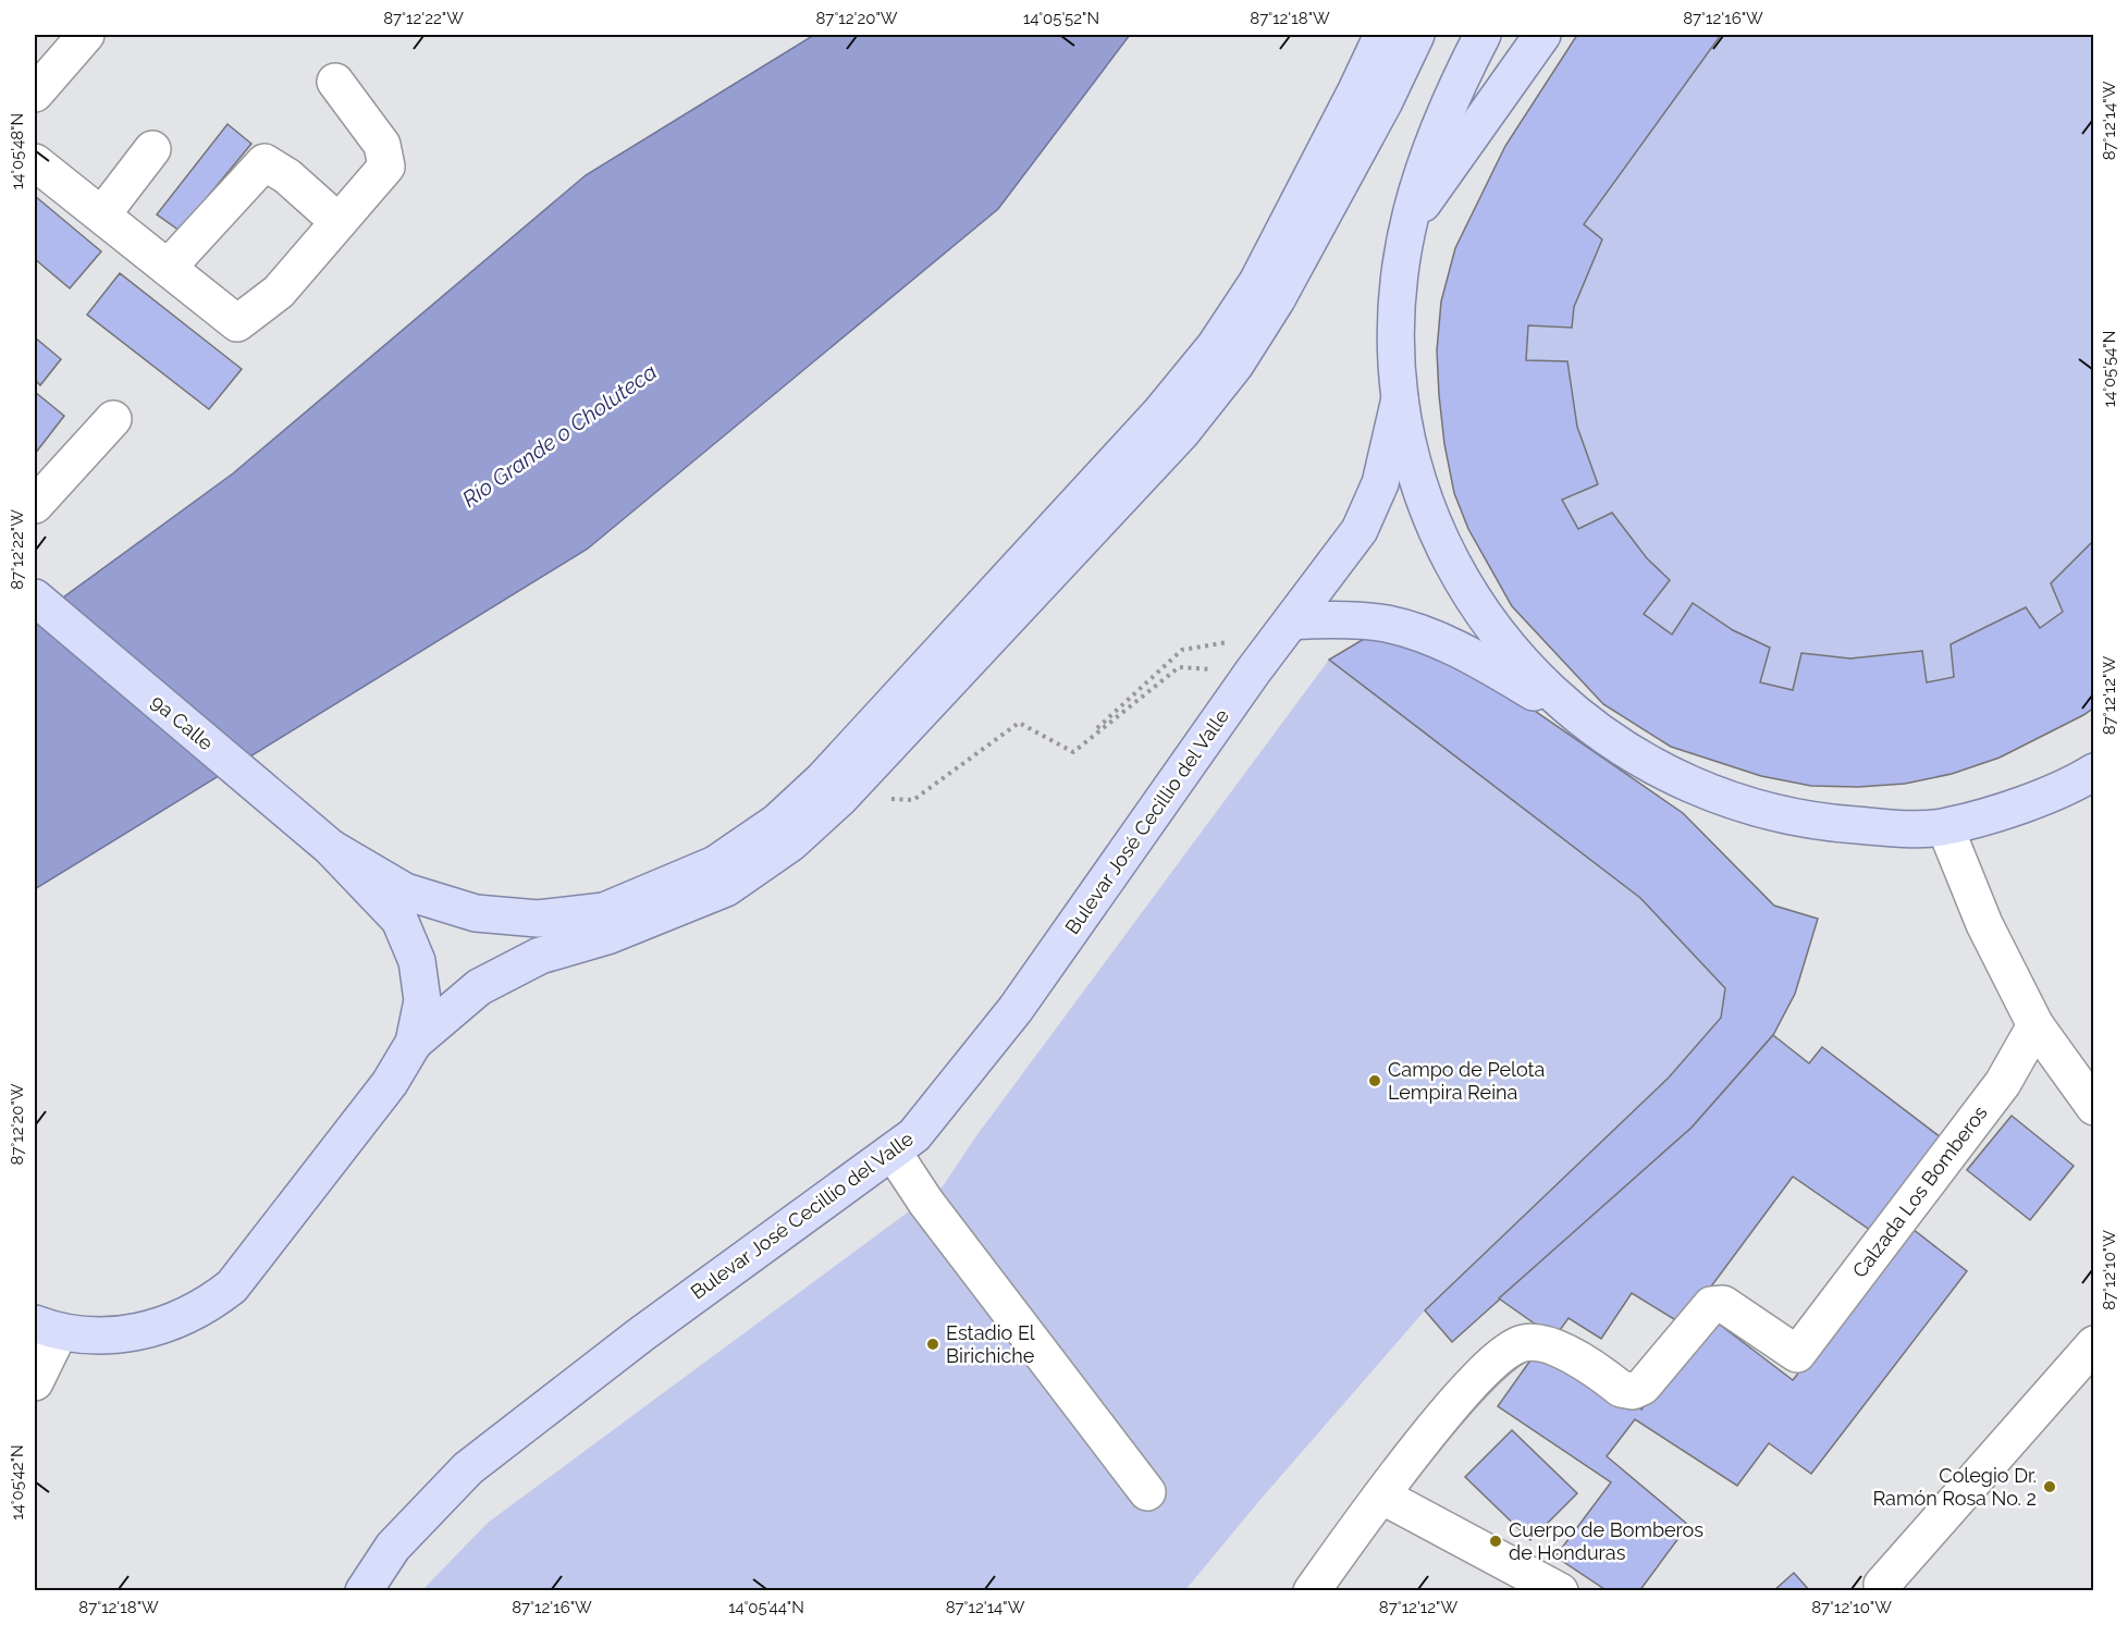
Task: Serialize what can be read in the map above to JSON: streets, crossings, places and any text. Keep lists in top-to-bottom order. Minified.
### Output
{"streets":{"main road":["9a Calle","Bulevar José Cecillio del Valle"],"street":["Calzada Los Bomberos"]},"water":["Río Grande o Choluteca"],"places":["Campo de Pelota Lempira Reina","Estadio El Birichiche","Colegio Dr. Ramón Rosa No. 2","Cuerpo de Bomberos de Honduras"],"coordinates":["87°12'22\"W","87°12'20\"W","14°05'52\"N","87°12'18\"W","87°12'16\"W","87°12'14\"W","14°05'48\"N","14°05'54\"N","87°12'12\"W","87°12'10\"W","14°05'42\"N","14°05'44\"N"]}
